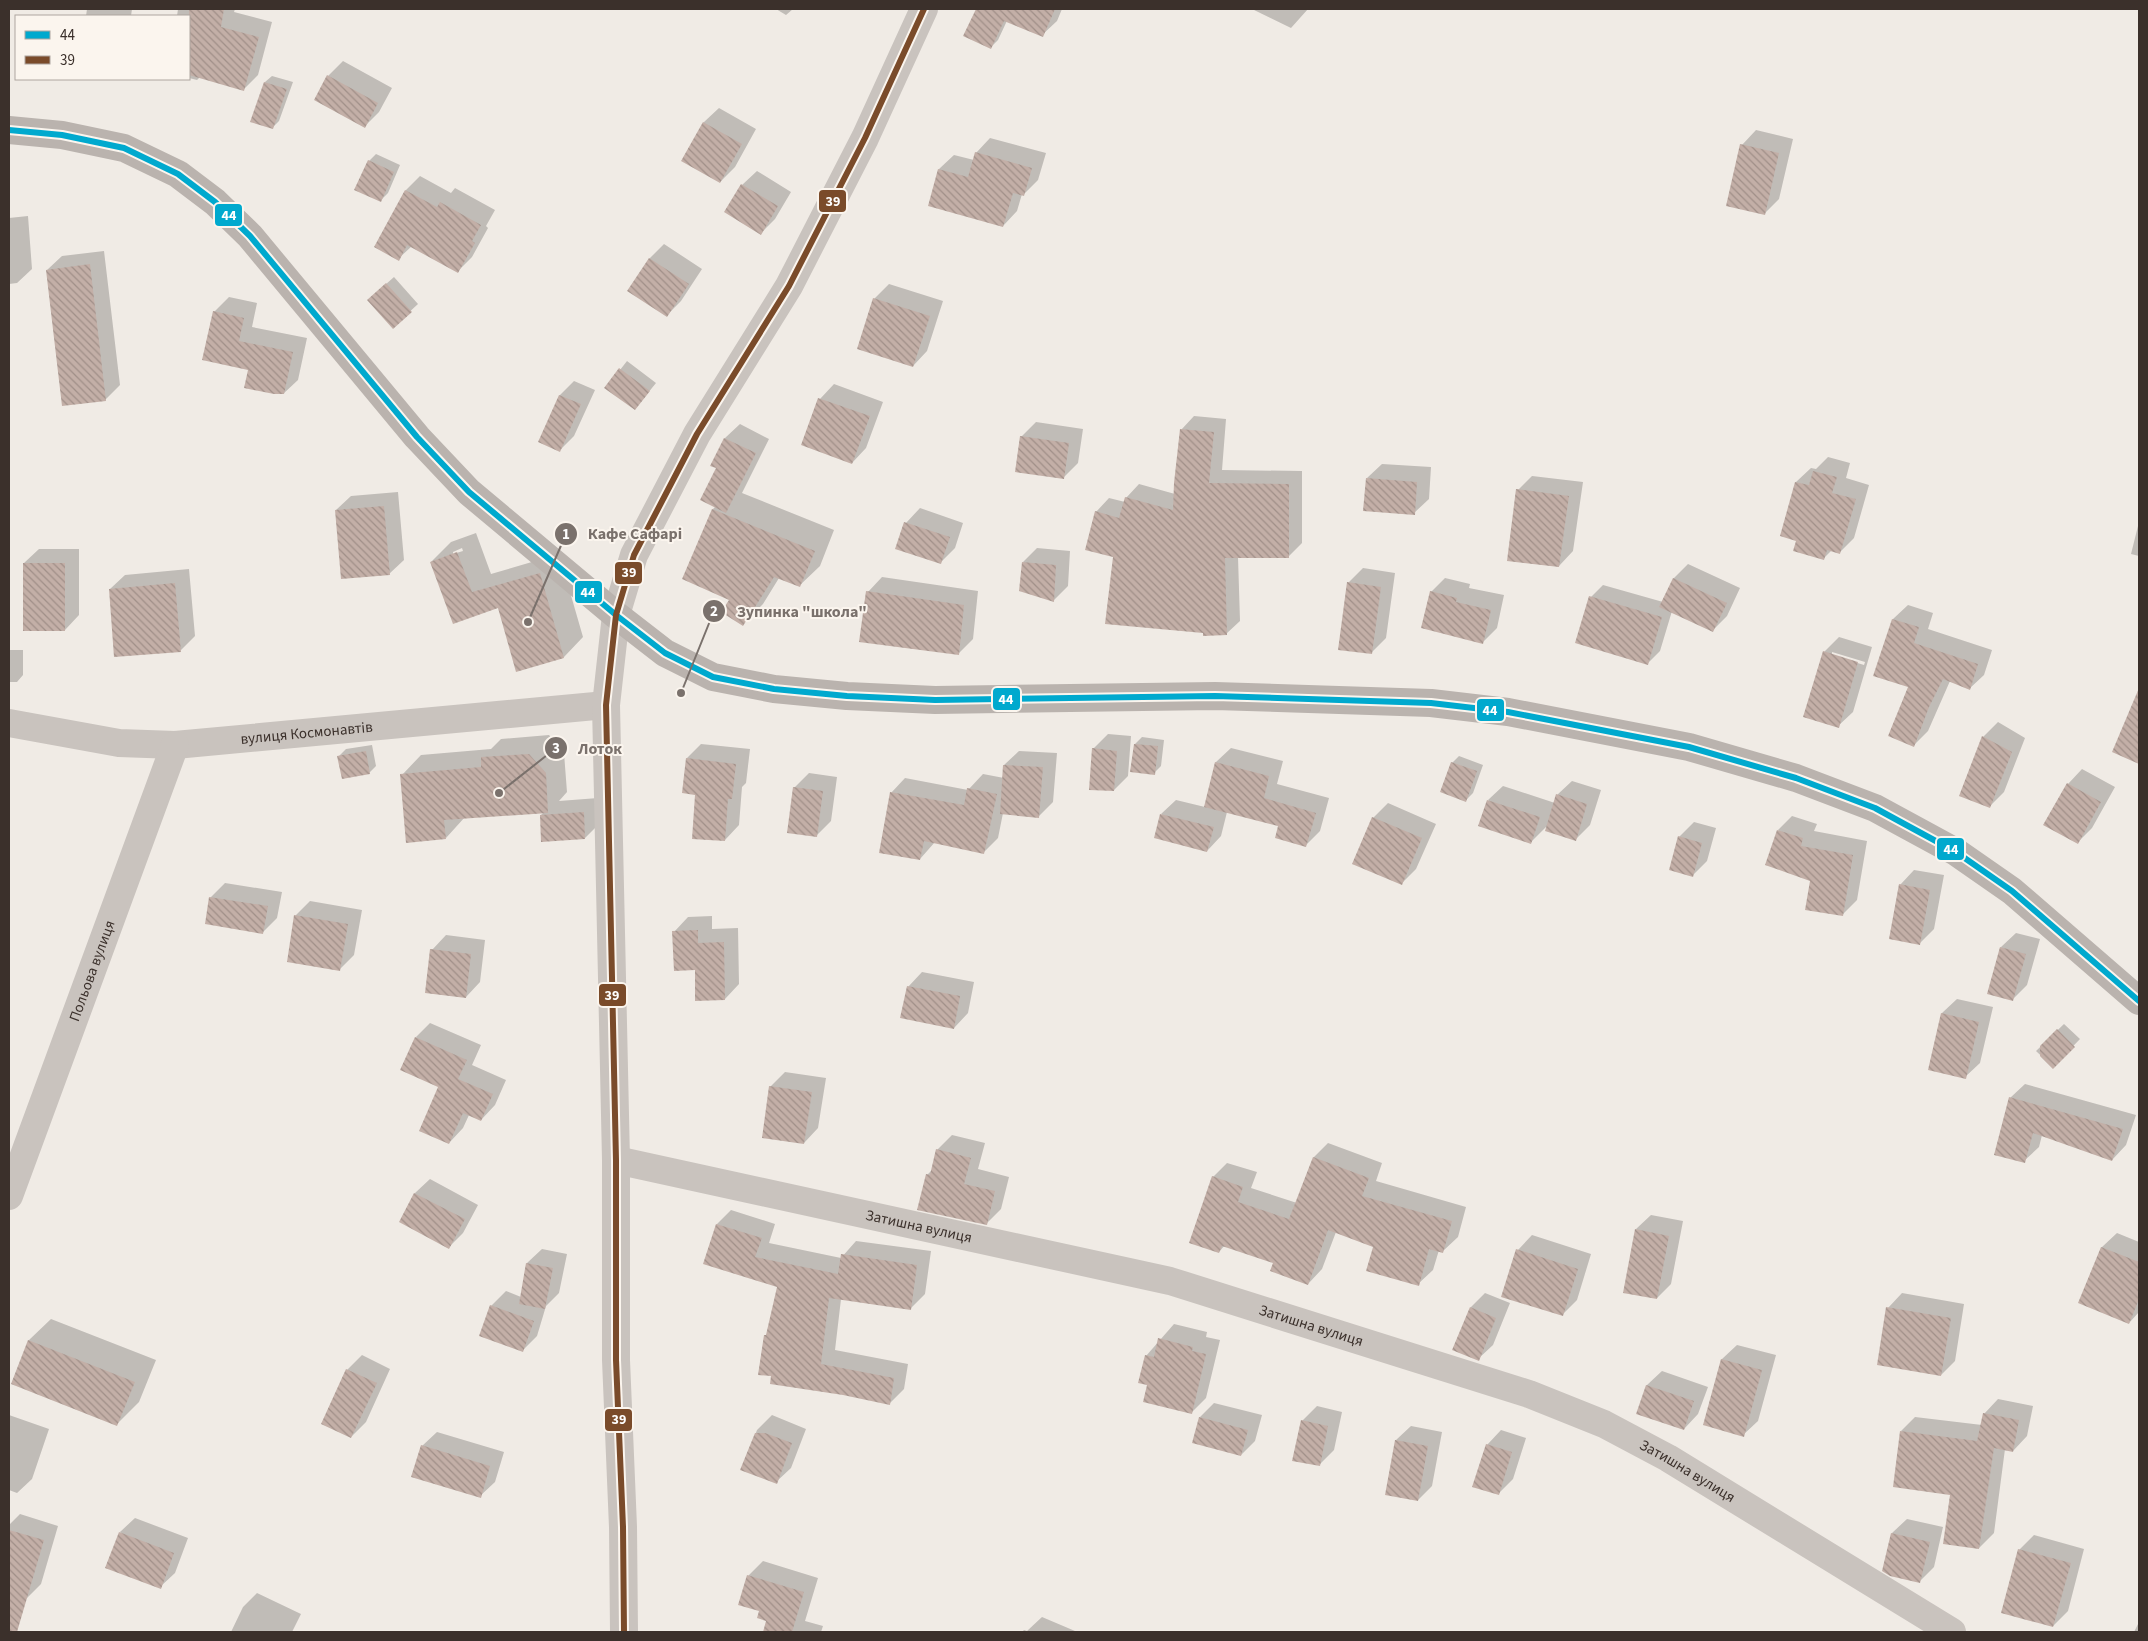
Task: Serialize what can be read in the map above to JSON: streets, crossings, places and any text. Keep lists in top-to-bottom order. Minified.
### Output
{"streets":{"street":["вулиця Космонавтів","Польова вулиця","Затишна вулиця"]},"crossings":[["вулиця Космонавтів","Польова вулиця"]],"places":["Кафе Сафарі","Зупинка \"школа\"","Лоток"],"lines":["transit line 39","transit line 44"],"legend":["44","39"]}
